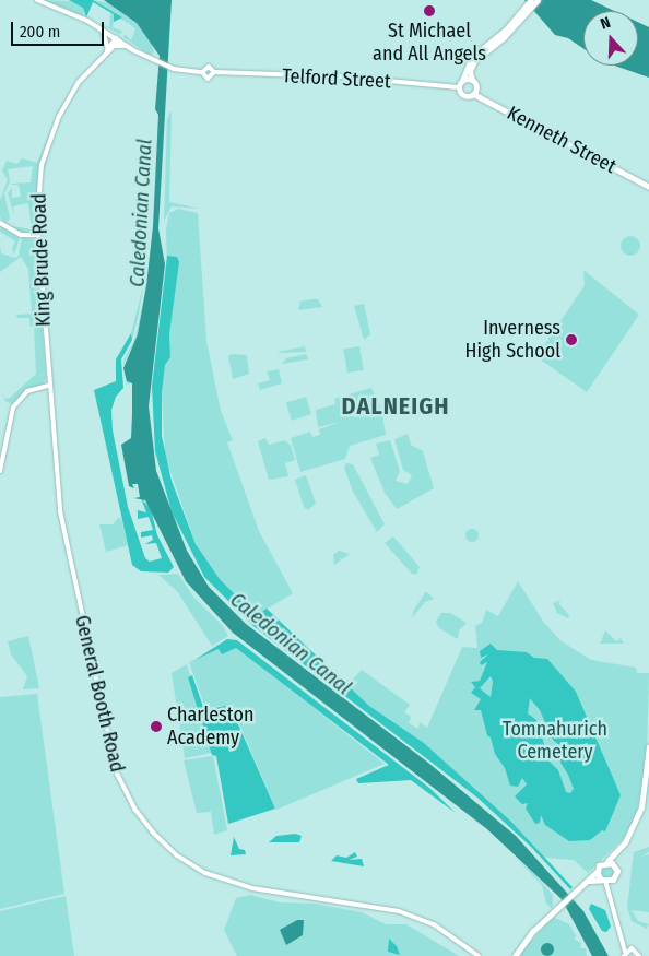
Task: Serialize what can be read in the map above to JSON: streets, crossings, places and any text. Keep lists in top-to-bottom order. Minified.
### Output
{"streets":{"highway":["Kenneth Street"],"street":["Telford Street","King Brude Road","General Booth Road"]},"crossings":[["Telford Street","Kenneth Street"],["King Brude Road","General Booth Road"]],"districts":["DALNEIGH"],"water":["Caledonian Canal"],"parks":["Tomnahurich Cemetery"],"places":["St Michael and All Angels","Inverness High School","Charleston Academy"],"scale_bar":"200 m","north":"top"}
